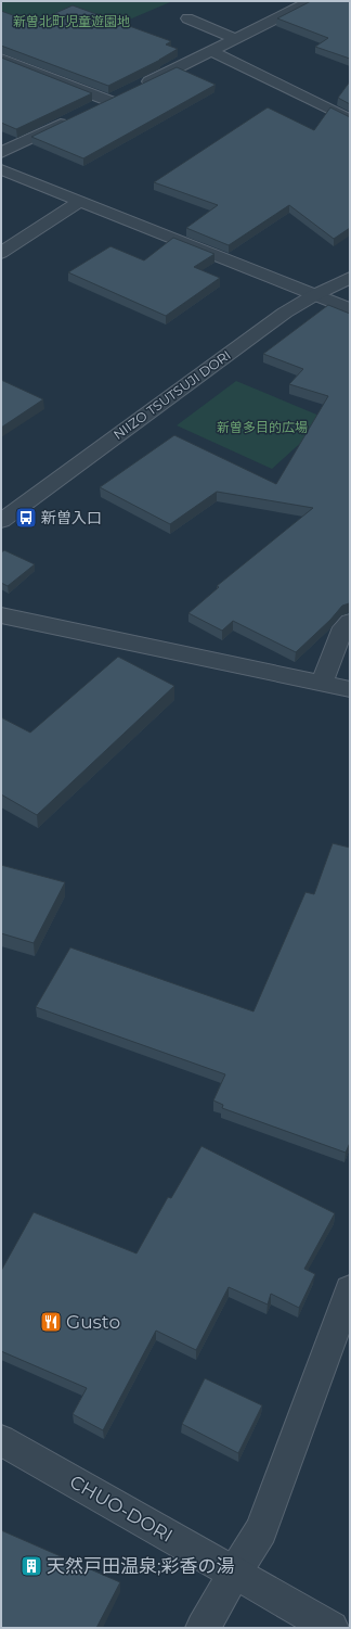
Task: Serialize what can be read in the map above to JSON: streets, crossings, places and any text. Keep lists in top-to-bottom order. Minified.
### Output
{"streets":{"street":["NIIZO TSUTSUJI DORI","CHUO-DORI"]},"parks":["新曽北町児童遊園地","新曽多目的広場"],"places":{"bus stop":["新曽入口"],"restaurant":["Gusto"],"building":["天然戸田温泉;彩香の湯"]}}
